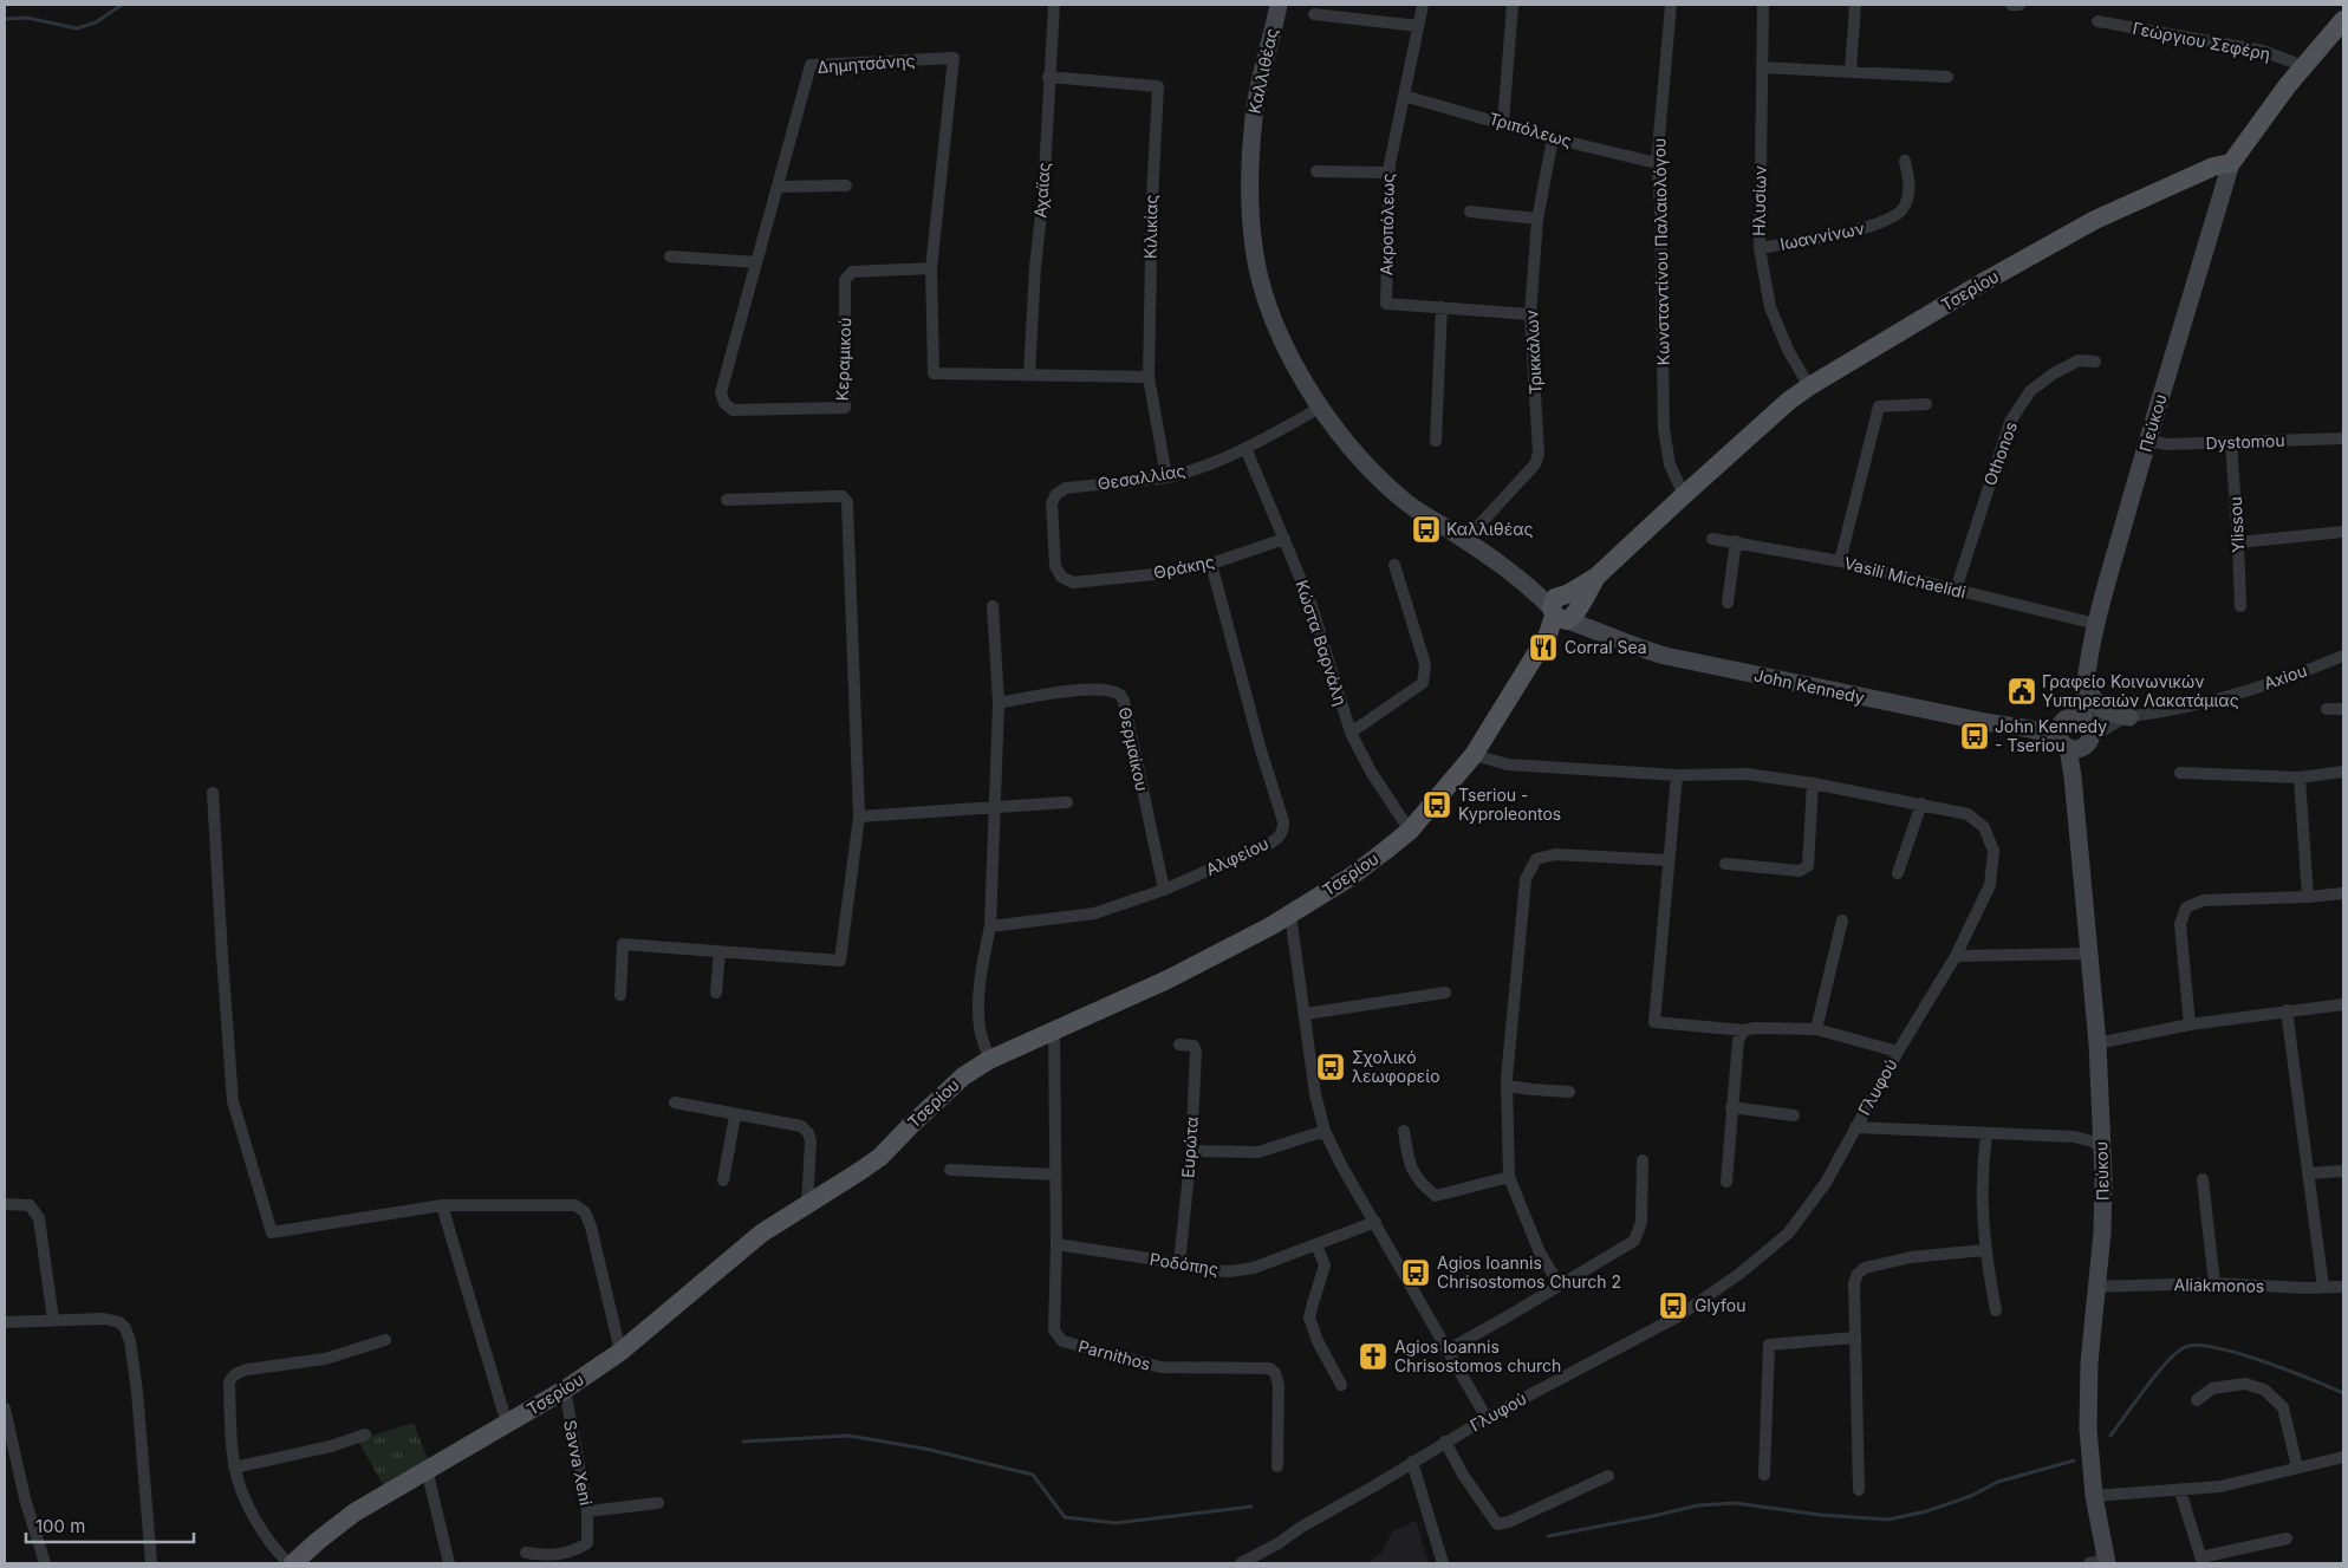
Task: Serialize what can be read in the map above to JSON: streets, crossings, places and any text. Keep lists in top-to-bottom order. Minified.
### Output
{"streets":{"main road":["Καλλιθέας","Τσερίου","Πεύκου","John Kennedy"],"street":["Γεώργιου Σεφέρη","Δημητσάνης","Τριπόλεως","Αχαϊας","Ηλυσίων","Ακροπόλεως","Κιλικίας","Ιωαννίνων","Κωνσταντίνου Παλαιολόγου","Τρικκάλων","Κεραμικού","Dystomou","Othonos","Θεσαλλίας","Ylissou","Θράκης","Vasili Michaelidi","Κώστα Βαρνάλη","Axiou","Θερμαίκου","Αλφείου","Γλυφού","Ευρώτα","Ροδόπης","Aliakmonos","Parnithos","Savva Xeni"]},"crossings":[["Δημητσάνης","Κεραμικού"],["Καλλιθέας","Τρικκάλων"],["Καλλιθέας","Θεσαλλίας"],["Καλλιθέας","John Kennedy"],["Τριπόλεως","Ακροπόλεως"],["Τριπόλεως","Κωνσταντίνου Παλαιολόγου"],["Τριπόλεως","Τρικκάλων"],["Αχαϊας","Κιλικίας"],["Ηλυσίων","Ιωαννίνων"],["Ηλυσίων","Τσερίου"],["Ακροπόλεως","Τρικκάλων"],["Κιλικίας","Θεσαλλίας"],["Κωνσταντίνου Παλαιολόγου","Τσερίου"],["Τσερίου","Πεύκου"],["Τσερίου","Κώστα Βαρνάλη"],["Τσερίου","John Kennedy"],["Τσερίου","Γλυφού"],["Τσερίου","Parnithos"],["Τσερίου","Savva Xeni"],["Πεύκου","Dystomou"],["Πεύκου","Vasili Michaelidi"],["Πεύκου","Axiou"],["Πεύκου","John Kennedy"],["Πεύκου","Aliakmonos"],["Dystomou","Ylissou"],["Othonos","Vasili Michaelidi"],["Θεσαλλίας","Θράκης"],["Θεσαλλίας","Κώστα Βαρνάλη"],["Θράκης","Κώστα Βαρνάλη"],["Θράκης","Αλφείου"],["Axiou","John Kennedy"],["Θερμαίκου","Αλφείου"],["Ευρώτα","Ροδόπης"],["Ροδόπης","Parnithos"]],"places":{"bus stop":["Καλλιθέας","John Kennedy - Tseriou","Tseriou - Kyproleontos","Σχολικό λεωφορείο","Agios Ioannis Chrisostomos Church 2","Glyfou"],"restaurant":["Corral Sea"],"public building":["Γραφείο Κοινωνικών Υυπηρεσιών Λακατάμιας"],"church":["Agios Ioannis Chrisostomos church"]},"scale_bar":"100 m"}
